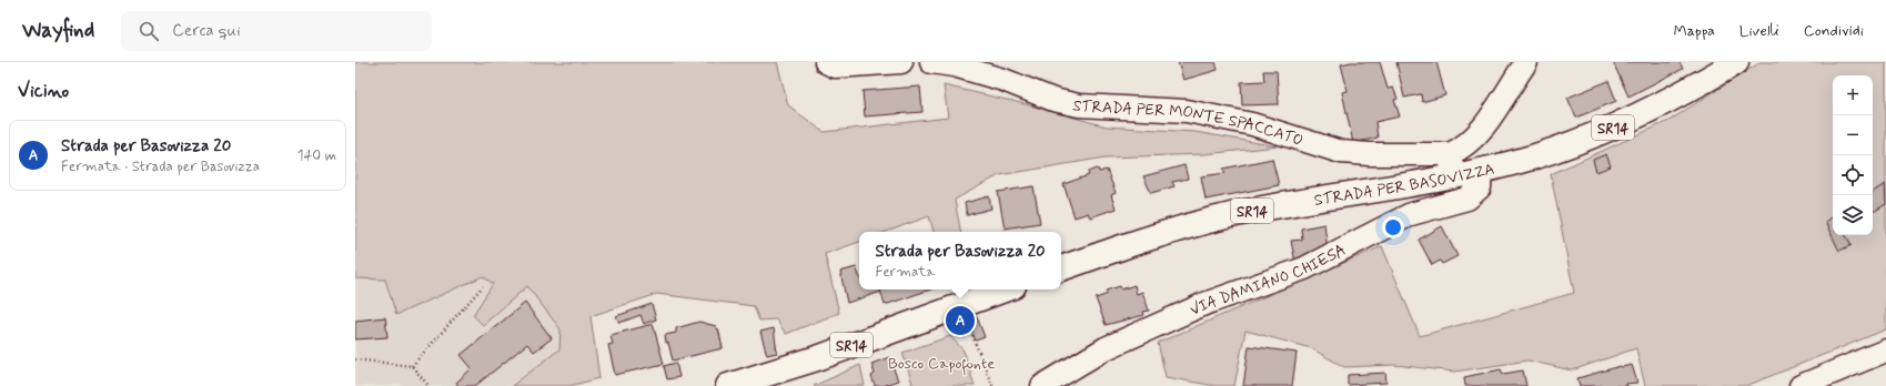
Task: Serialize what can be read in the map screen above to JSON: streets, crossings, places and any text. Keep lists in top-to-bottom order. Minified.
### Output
{"streets":{"main road":["SR14","STRADA PER BASOVIZZA"],"street":["STRADA PER MONTE SPACCATO","VIA DAMIANO CHIESA"]},"crossings":[["STRADA PER BASOVIZZA","VIA DAMIANO CHIESA"]],"parks":["Bosco Capofonte"],"page":{"header":"Wayfind","search":"Cerca qui","nav":["Mappa","Livelli","Condividi"],"heading":"Vicino","map_buttons":["+","−"],"list":[{"mark":"A","name":"Strada per Basovizza 20","note":"Fermata · Strada per Basovizza","value":"140 m"}],"popup":["Strada per Basovizza 20","Fermata"],"pins":"A"}}
